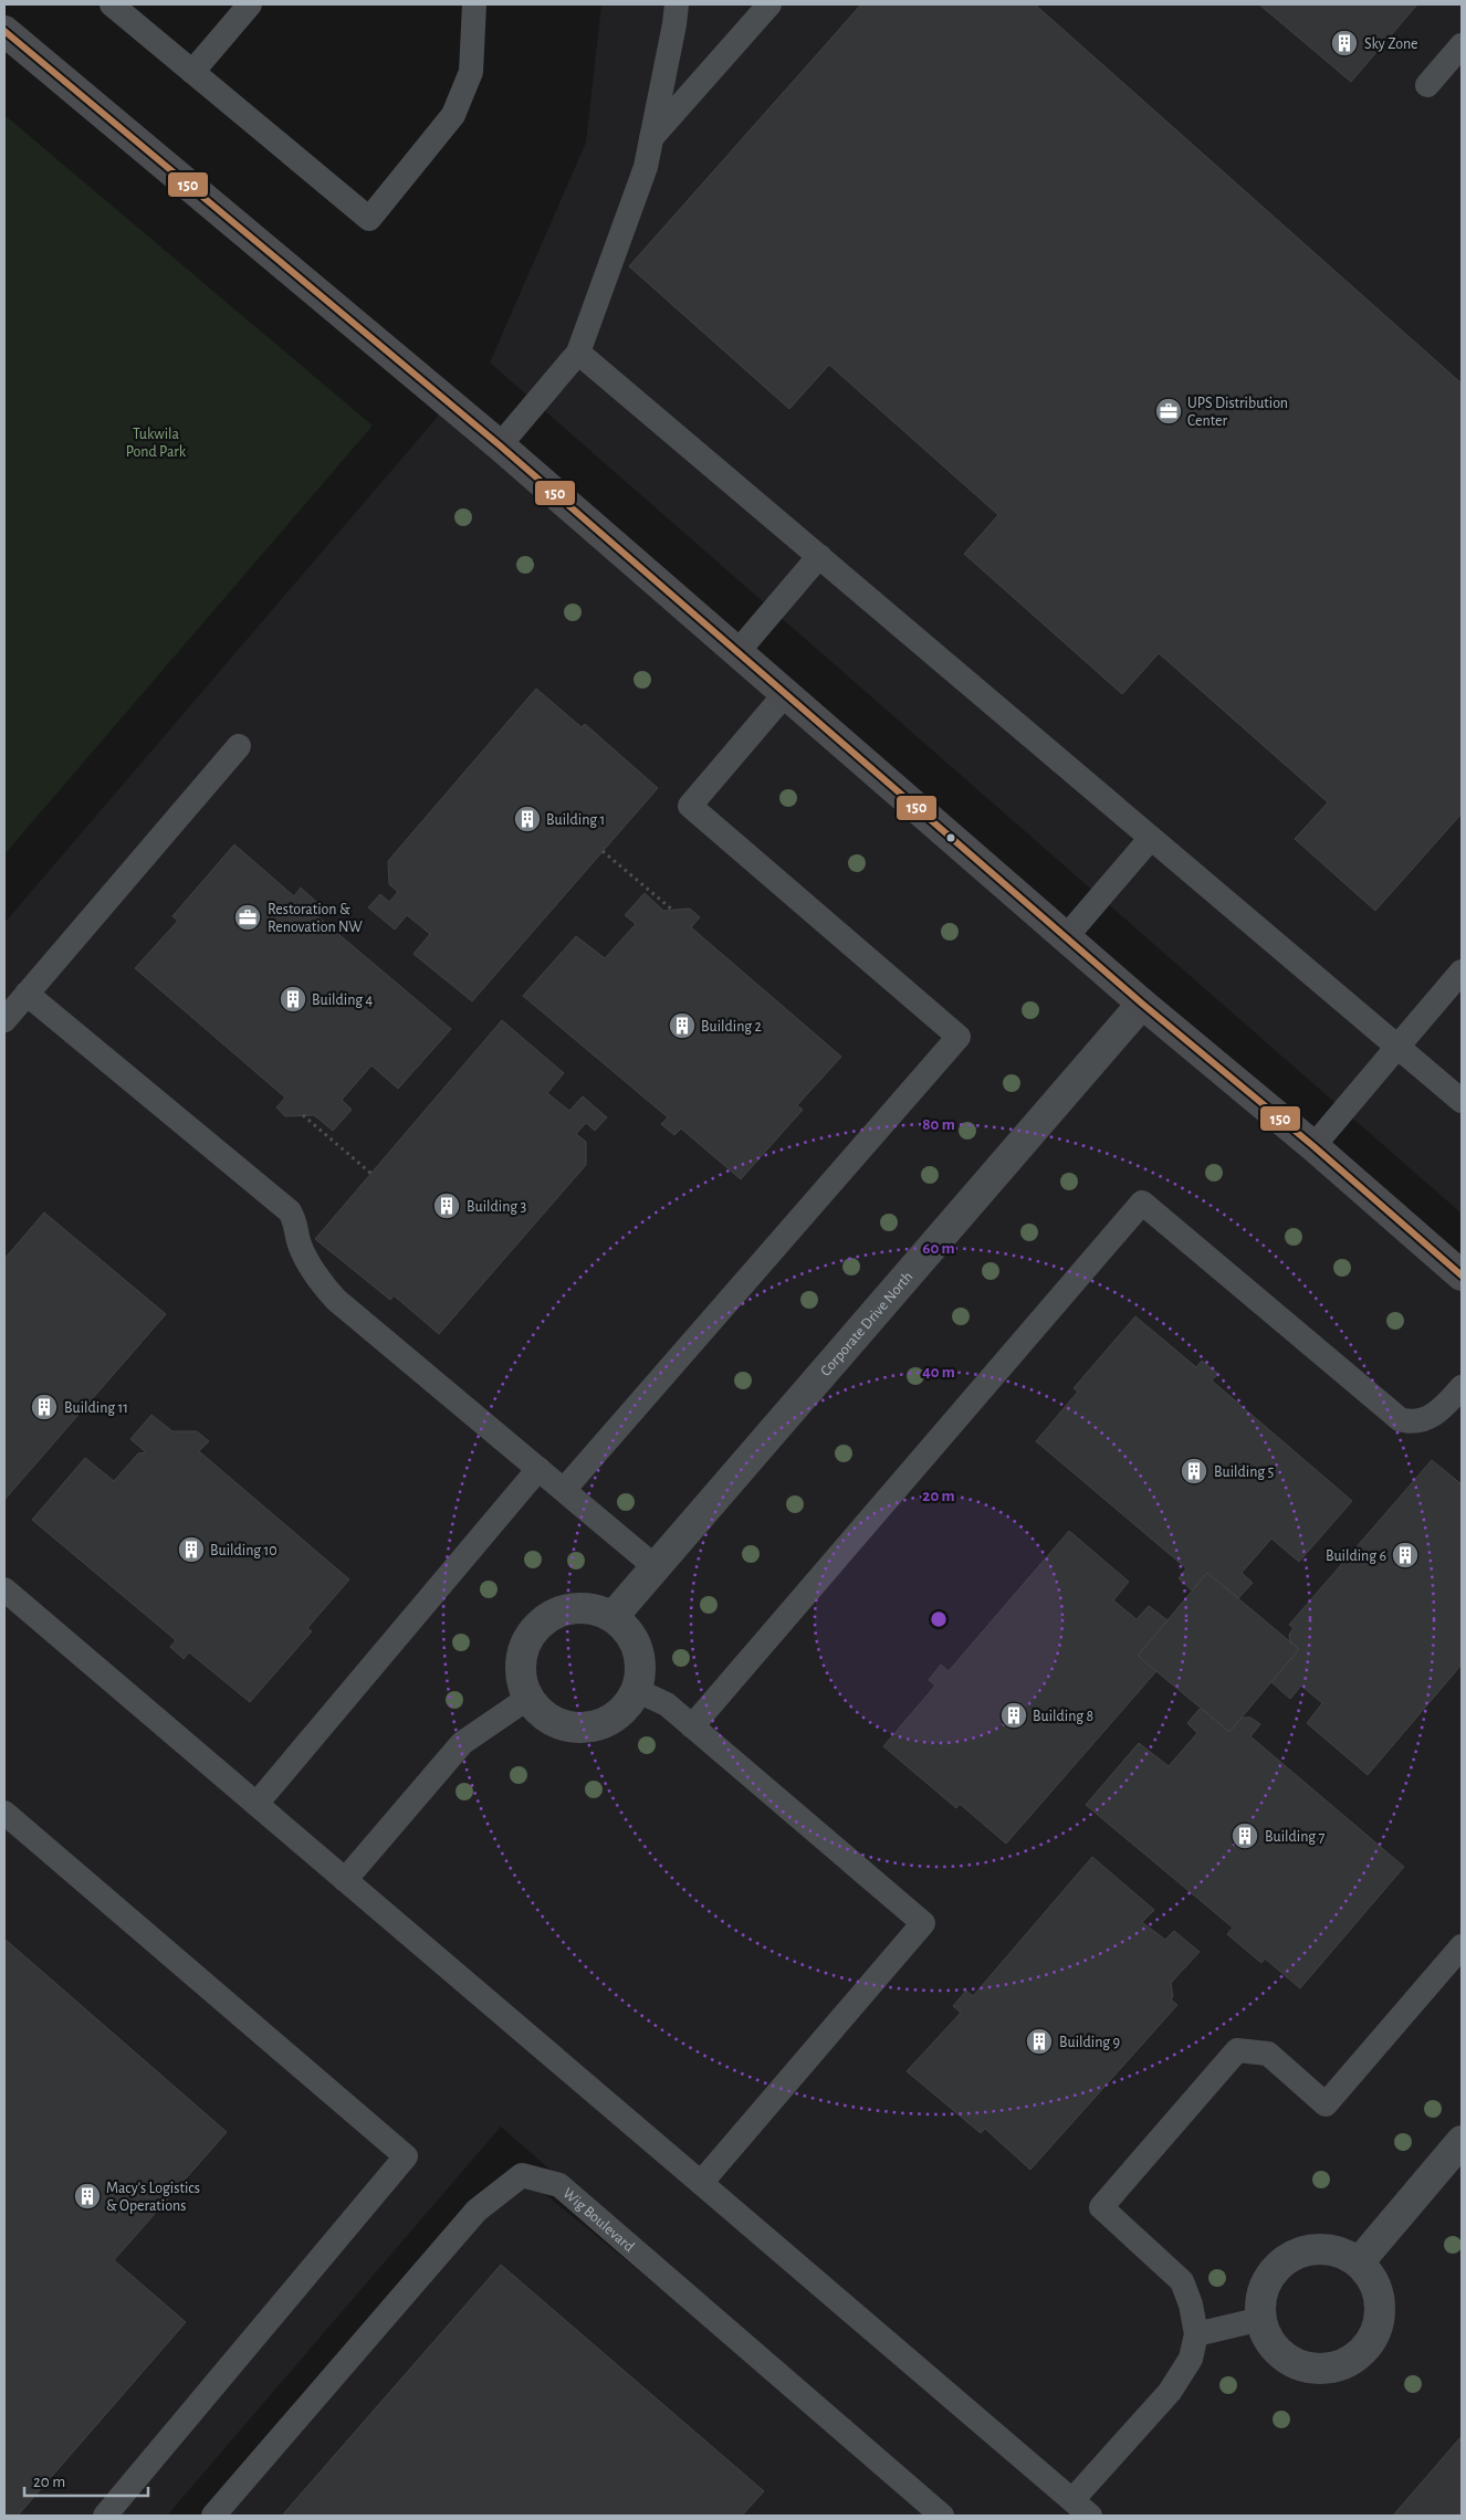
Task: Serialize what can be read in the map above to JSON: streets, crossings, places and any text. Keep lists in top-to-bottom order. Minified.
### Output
{"streets":{"street":["Corporate Drive North"],"lane":["Wig Boulevard"]},"parks":["Tukwila Pond Park"],"places":{"building":["Sky Zone","Building 1","Building 4","Building 2","Building 3","Building 11","Building 5","Building 10","Building 6","Building 8","Building 7","Building 9","Macy's Logistics & Operations"],"office":["UPS Distribution Center","Restoration & Renovation NW"]},"lines":["transit line 150"],"scale_bar":"20 m","rings":["80 m","60 m","40 m","20 m"]}
